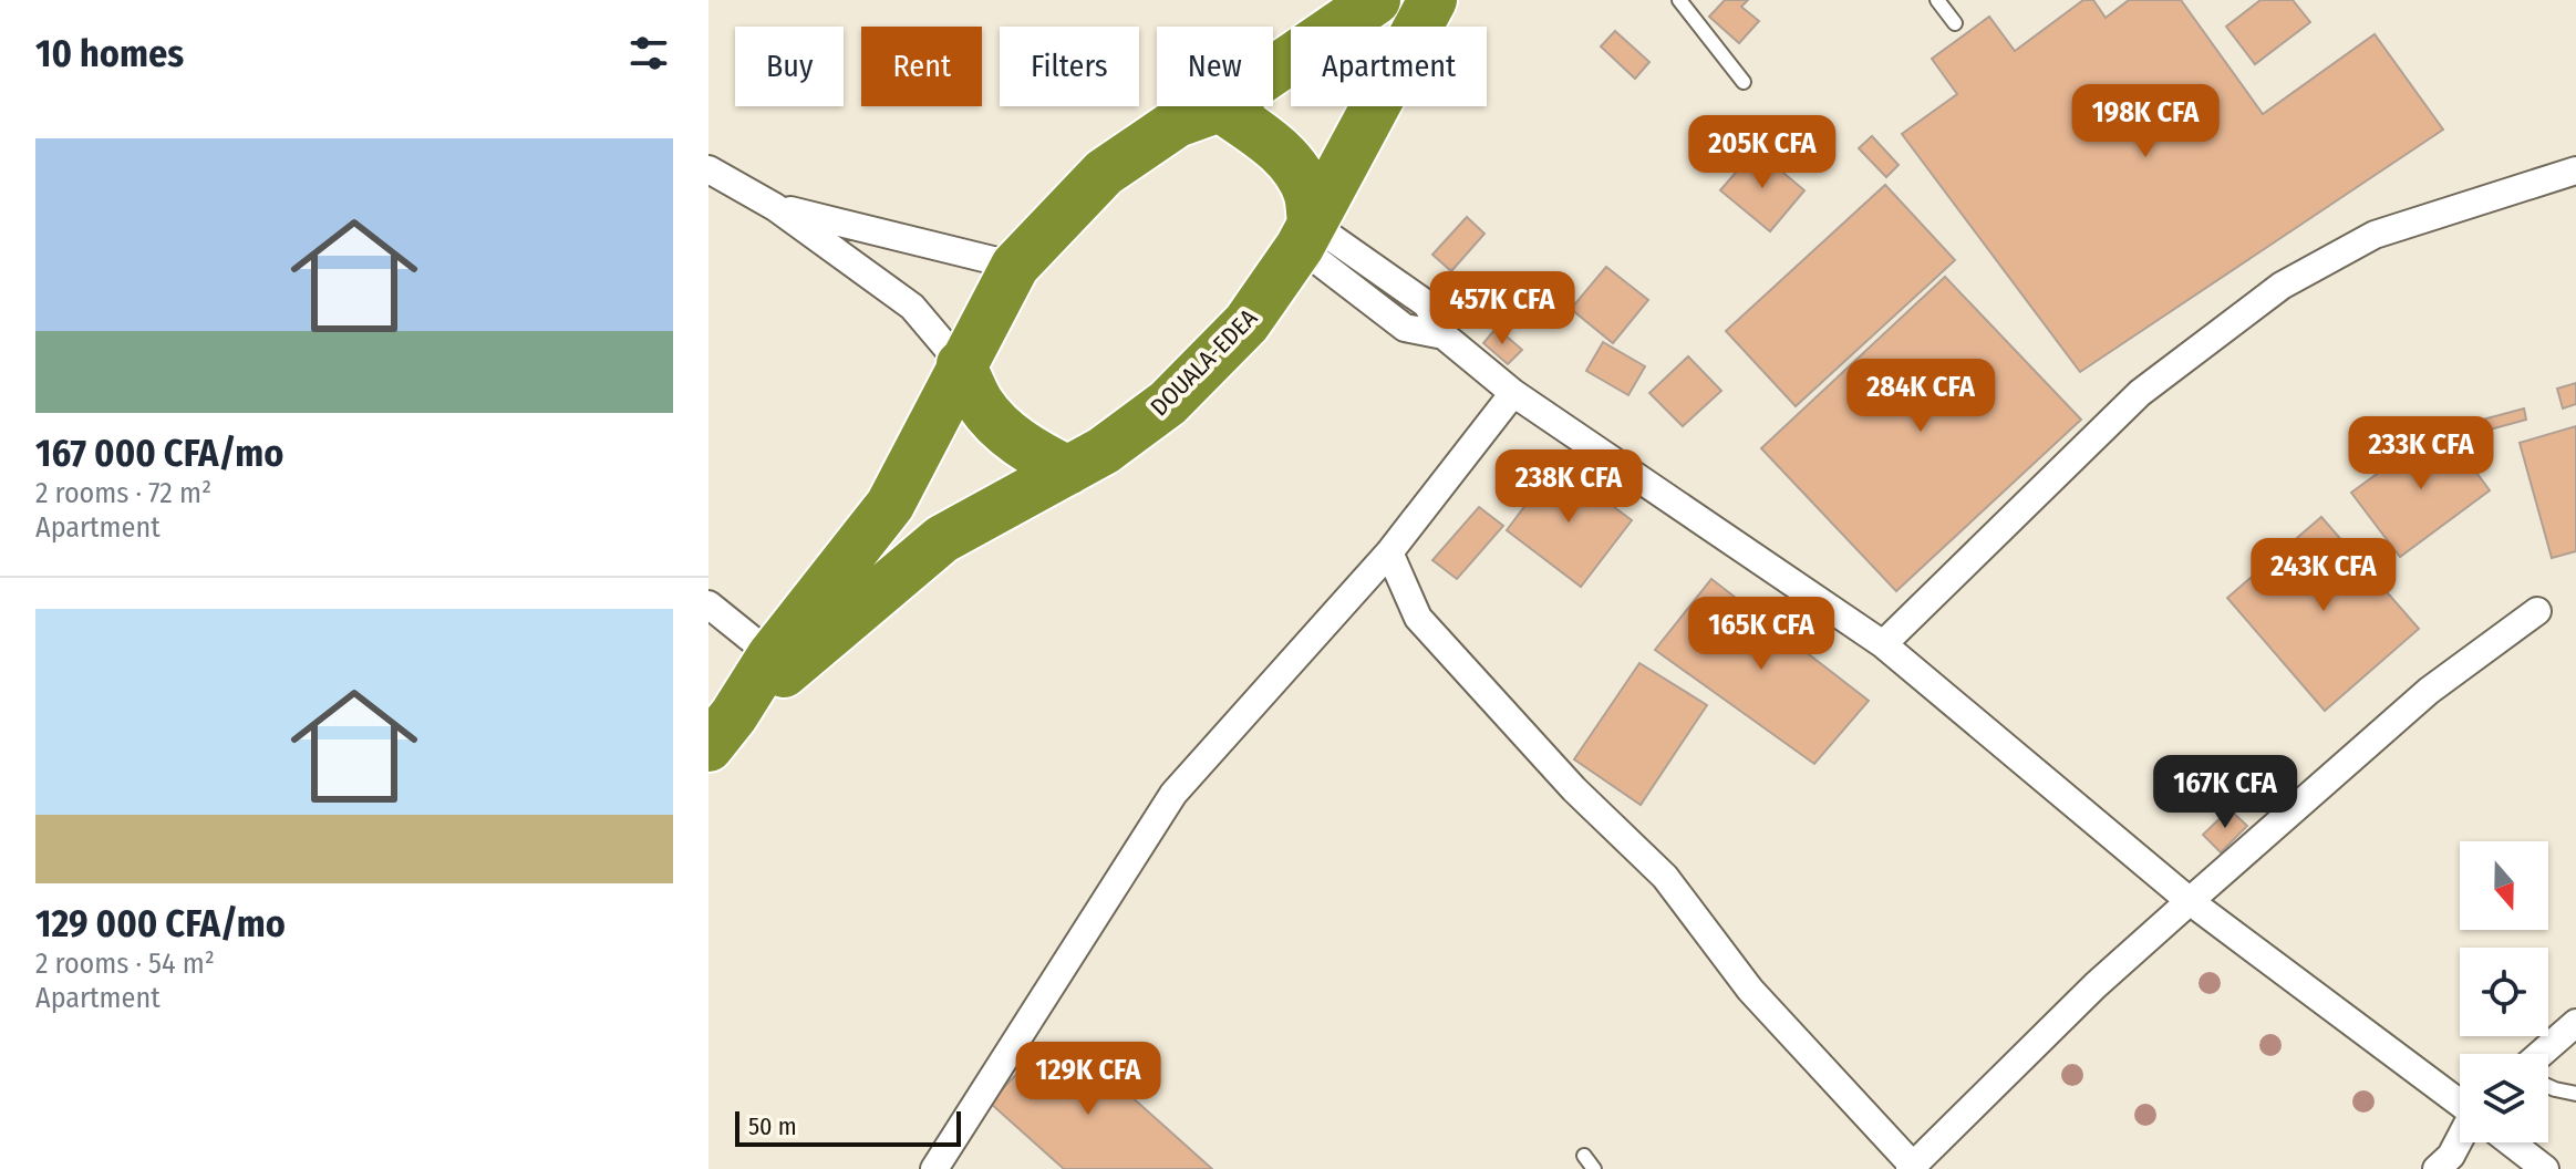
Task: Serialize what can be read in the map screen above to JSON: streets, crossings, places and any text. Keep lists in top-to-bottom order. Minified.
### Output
{"streets":{"highway":["DOUALA-EDEA"]},"scale_bar":"50 m","north":"bottom","page":{"heading":"10 homes","chip":["Buy","Rent","Filters","New","Apartment"],"price":["198K CFA","205K CFA","457K CFA","284K CFA","233K CFA","238K CFA","243K CFA","165K CFA","167K CFA","129K CFA"],"list":[{"name":"167 000 CFA/mo","note":"2 rooms · 72 m² · Apartment"},{"name":"129 000 CFA/mo","note":"2 rooms · 54 m² · Apartment"}],"scale":"50 m"}}
